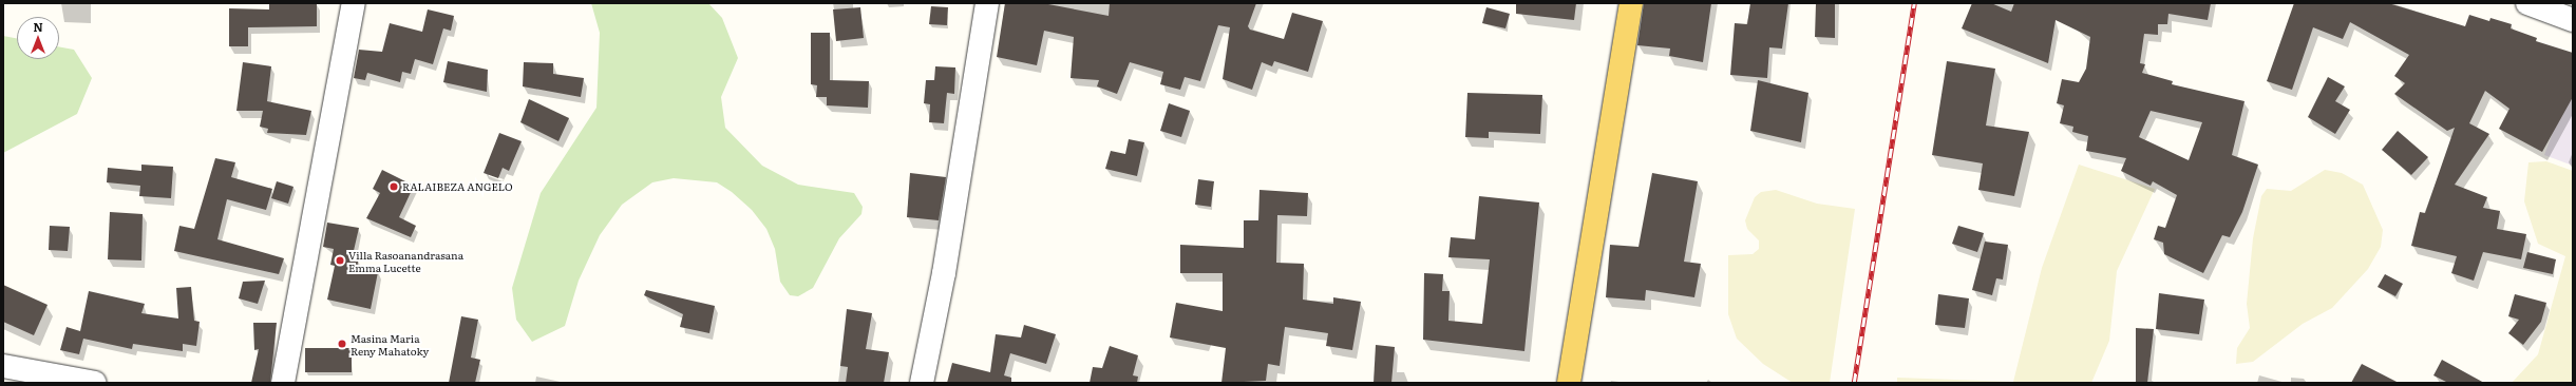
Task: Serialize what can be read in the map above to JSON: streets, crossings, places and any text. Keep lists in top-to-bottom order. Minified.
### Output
{"places":["RALAIBEZA ANGELO","Villa Rasoanandrasana Emma Lucette","Masina Maria Reny Mahatoky"],"north":"top"}
